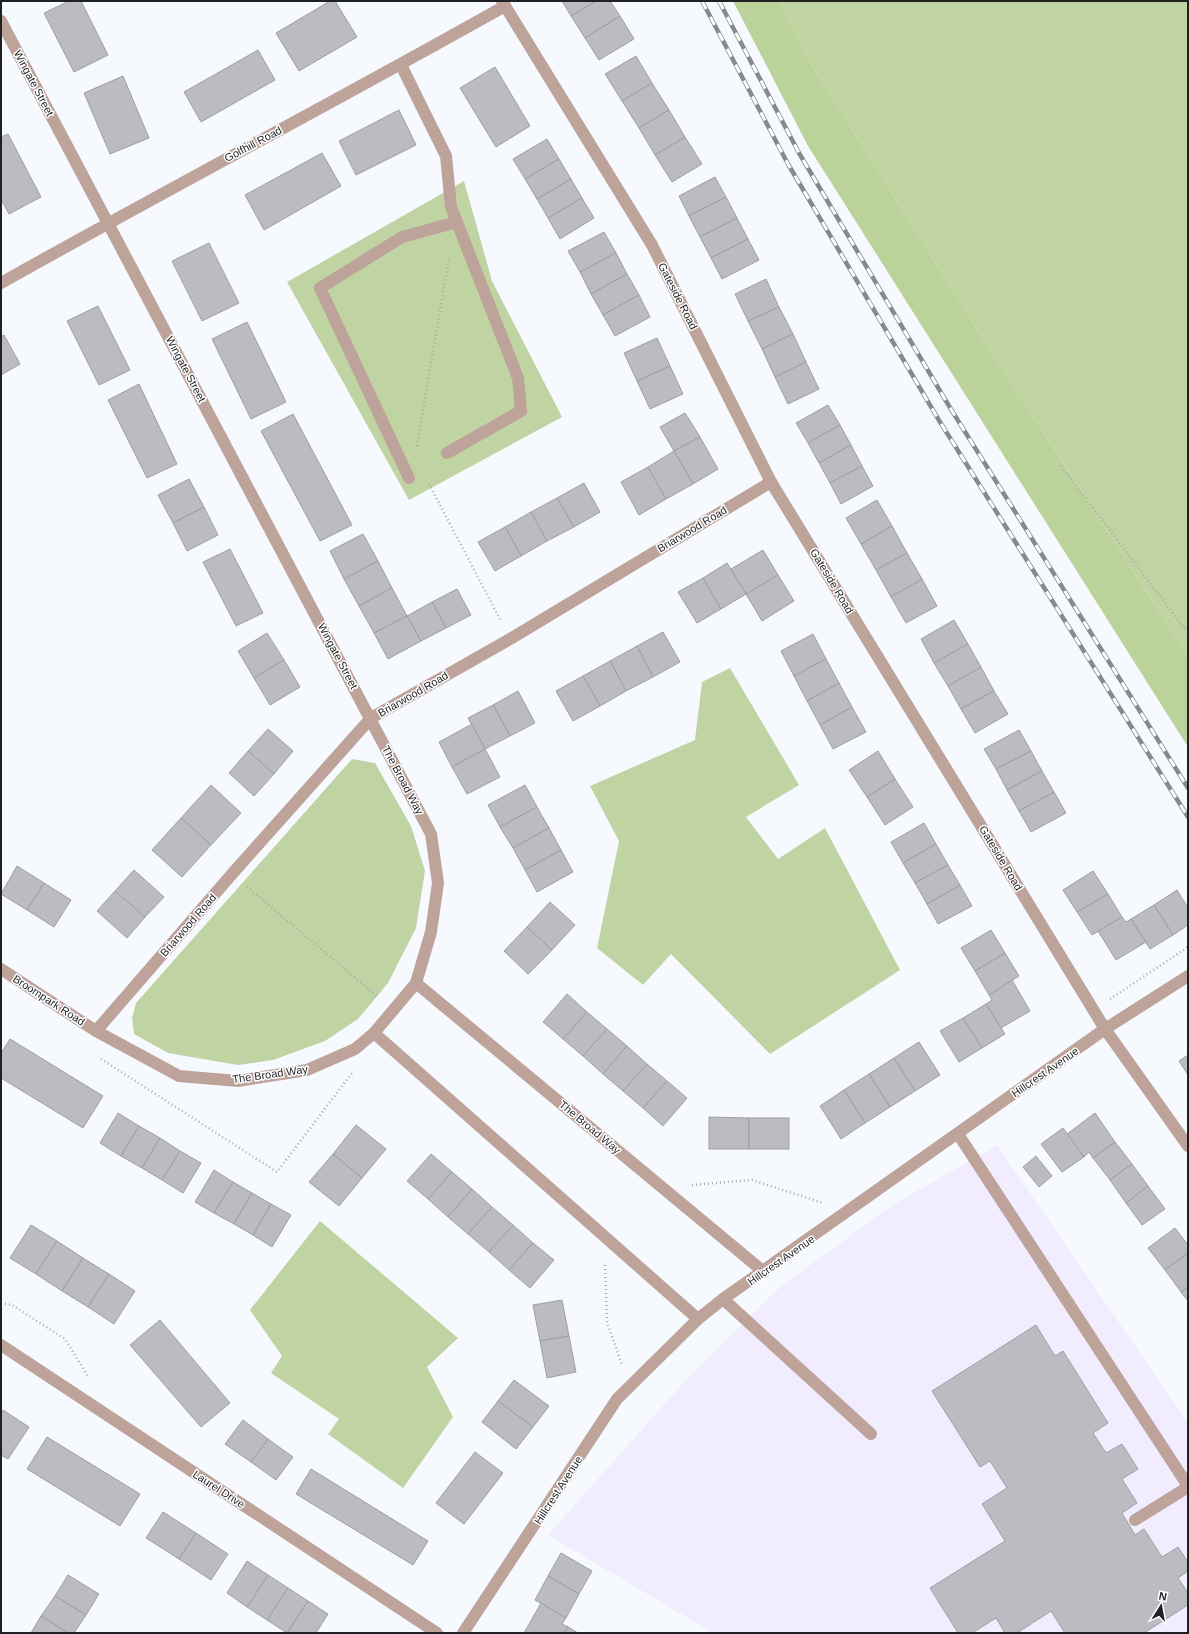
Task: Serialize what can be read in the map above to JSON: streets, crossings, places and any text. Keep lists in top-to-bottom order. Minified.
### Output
{"streets":{"street":["Wingate Street","Golfhill Road","Gateside Road","Briarwood Road","The Broad Way","Broompark Road","Hillcrest Avenue","Laurel Drive"]},"crossings":[["Wingate Street","Golfhill Road"],["Wingate Street","Briarwood Road"],["Wingate Street","The Broad Way"],["Golfhill Road","Gateside Road"],["Gateside Road","Briarwood Road"],["Gateside Road","Hillcrest Avenue"],["Briarwood Road","The Broad Way"],["Briarwood Road","Broompark Road"],["The Broad Way","Broompark Road"],["The Broad Way","Hillcrest Avenue"]],"north":"top"}
